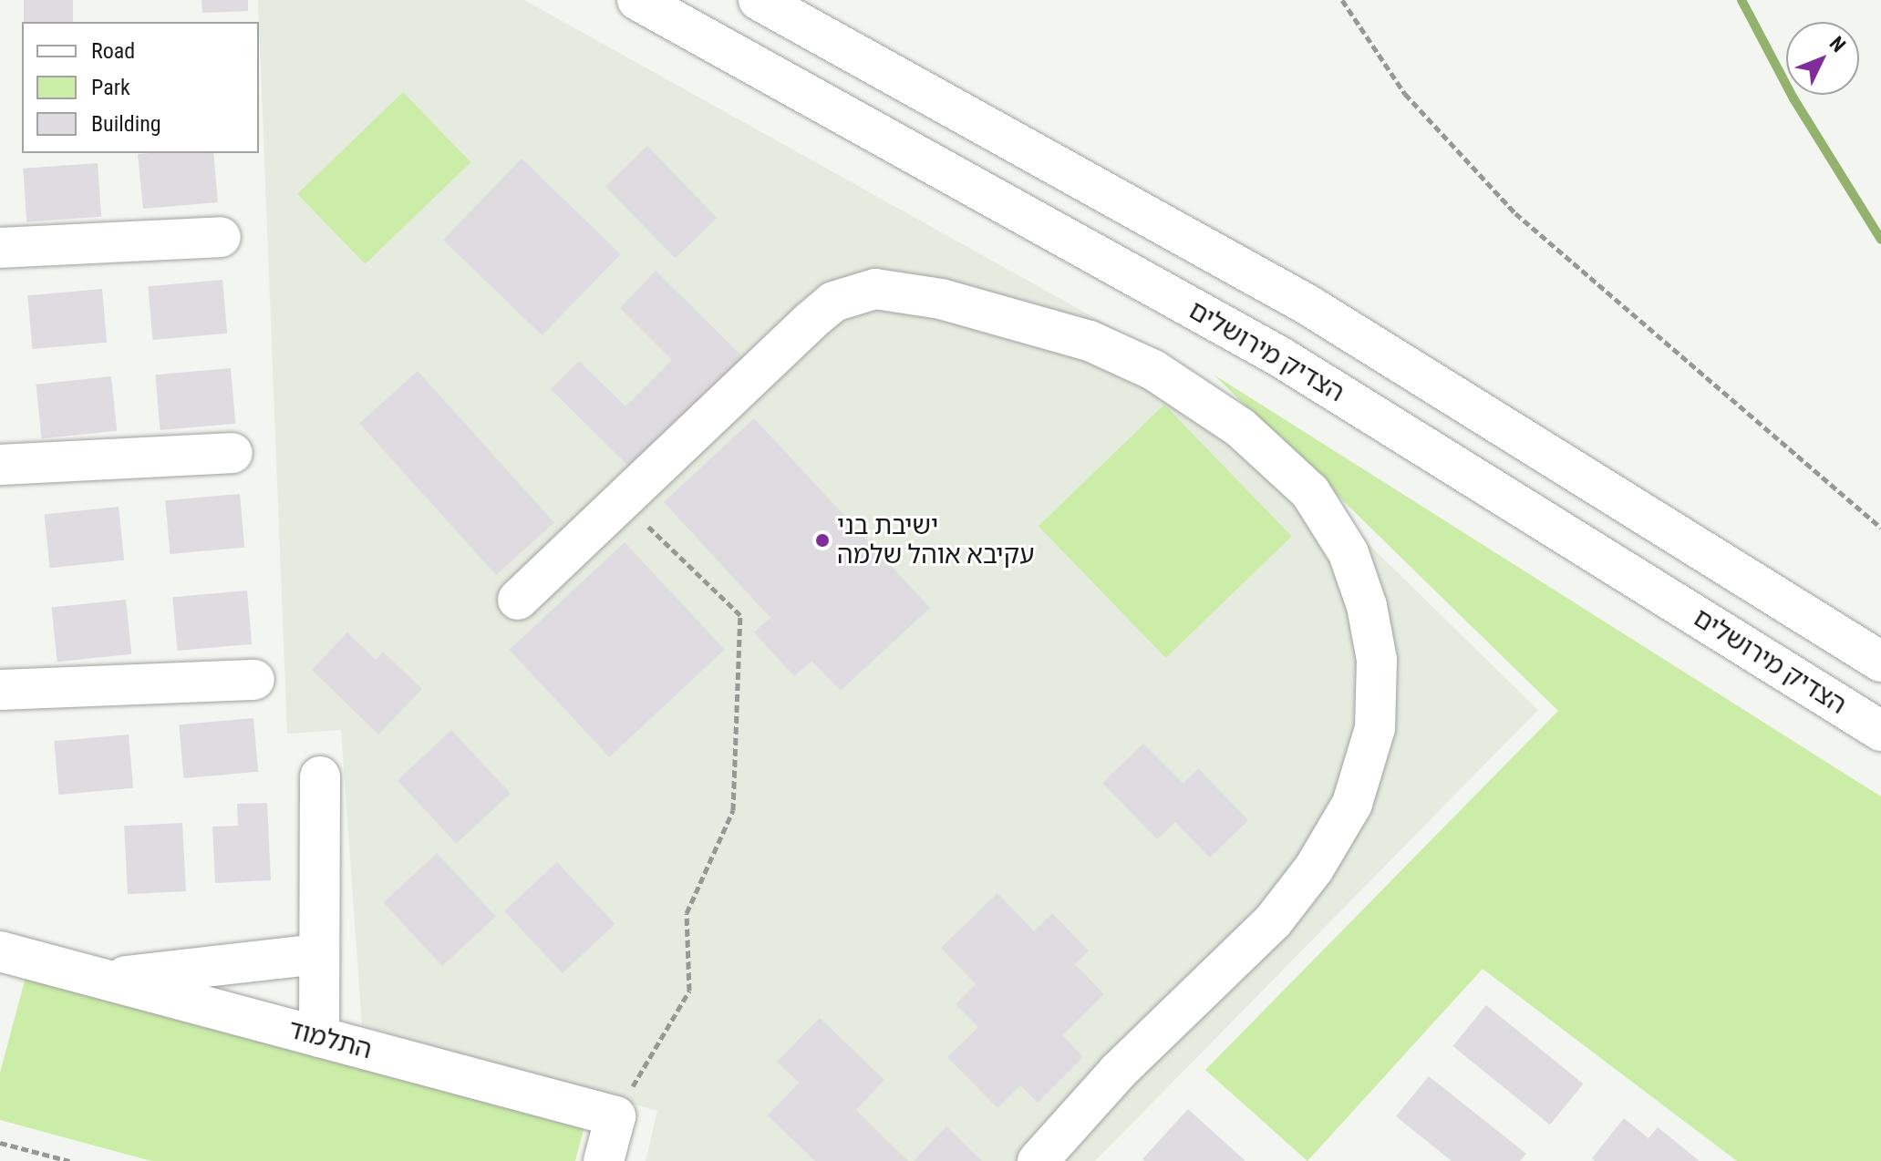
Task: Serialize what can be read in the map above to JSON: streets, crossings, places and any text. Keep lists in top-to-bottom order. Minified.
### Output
{"streets":{"main road":["הצדיק מירושלים","התלמוד"]},"places":["ישיבת בני עקיבא אוהל שלמה"],"legend":["Road","Park","Building"],"north":"top right"}
